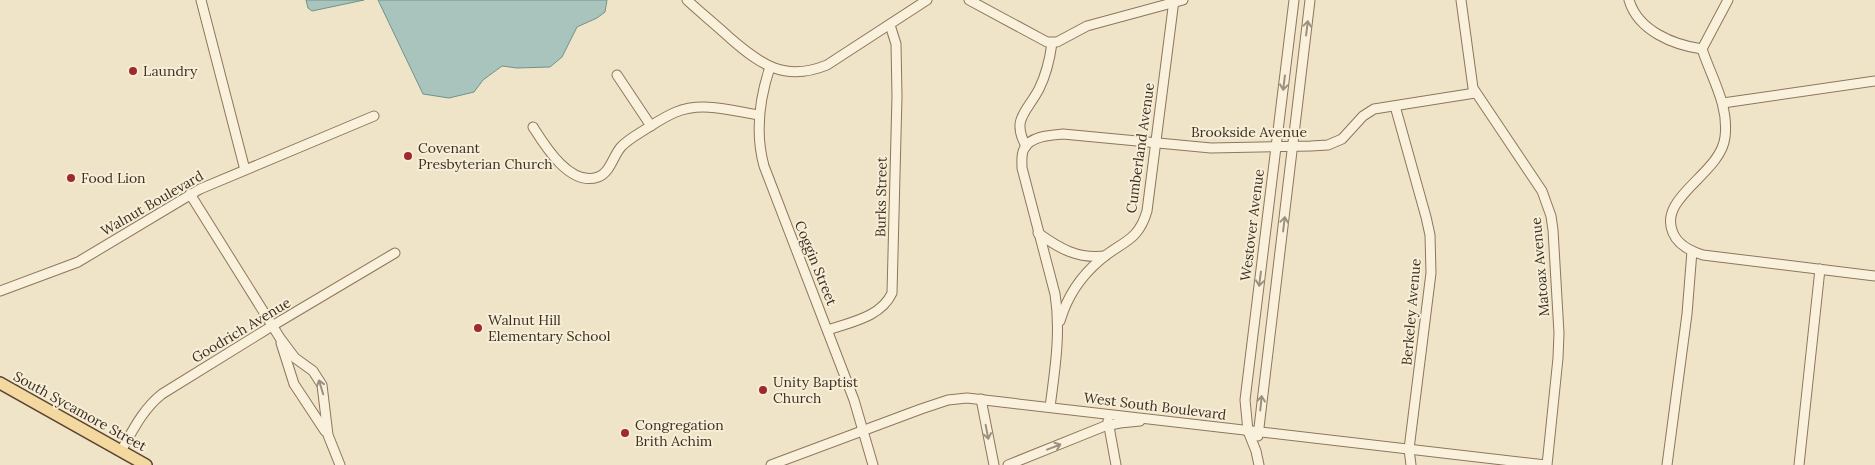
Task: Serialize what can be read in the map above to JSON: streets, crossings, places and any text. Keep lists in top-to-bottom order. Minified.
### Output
{"streets":{"main road":["South Sycamore Street"],"street":["Brookside Avenue","Cumberland Avenue","Burks Street","Walnut Boulevard","Westover Avenue","Coggin Street","Matoax Avenue","Berkeley Avenue","Goodrich Avenue","West South Boulevard"]},"crossings":[["Brookside Avenue","Cumberland Avenue"],["Brookside Avenue","Westover Avenue"],["Brookside Avenue","Matoax Avenue"],["Brookside Avenue","Berkeley Avenue"],["Burks Street","Coggin Street"],["Westover Avenue","West South Boulevard"],["Coggin Street","West South Boulevard"],["Matoax Avenue","West South Boulevard"],["Berkeley Avenue","West South Boulevard"],["Goodrich Avenue","South Sycamore Street"]],"places":["Laundry","Covenant Presbyterian Church","Food Lion","Walnut Hill Elementary School","Unity Baptist Church","Congregation Brith Achim"]}
